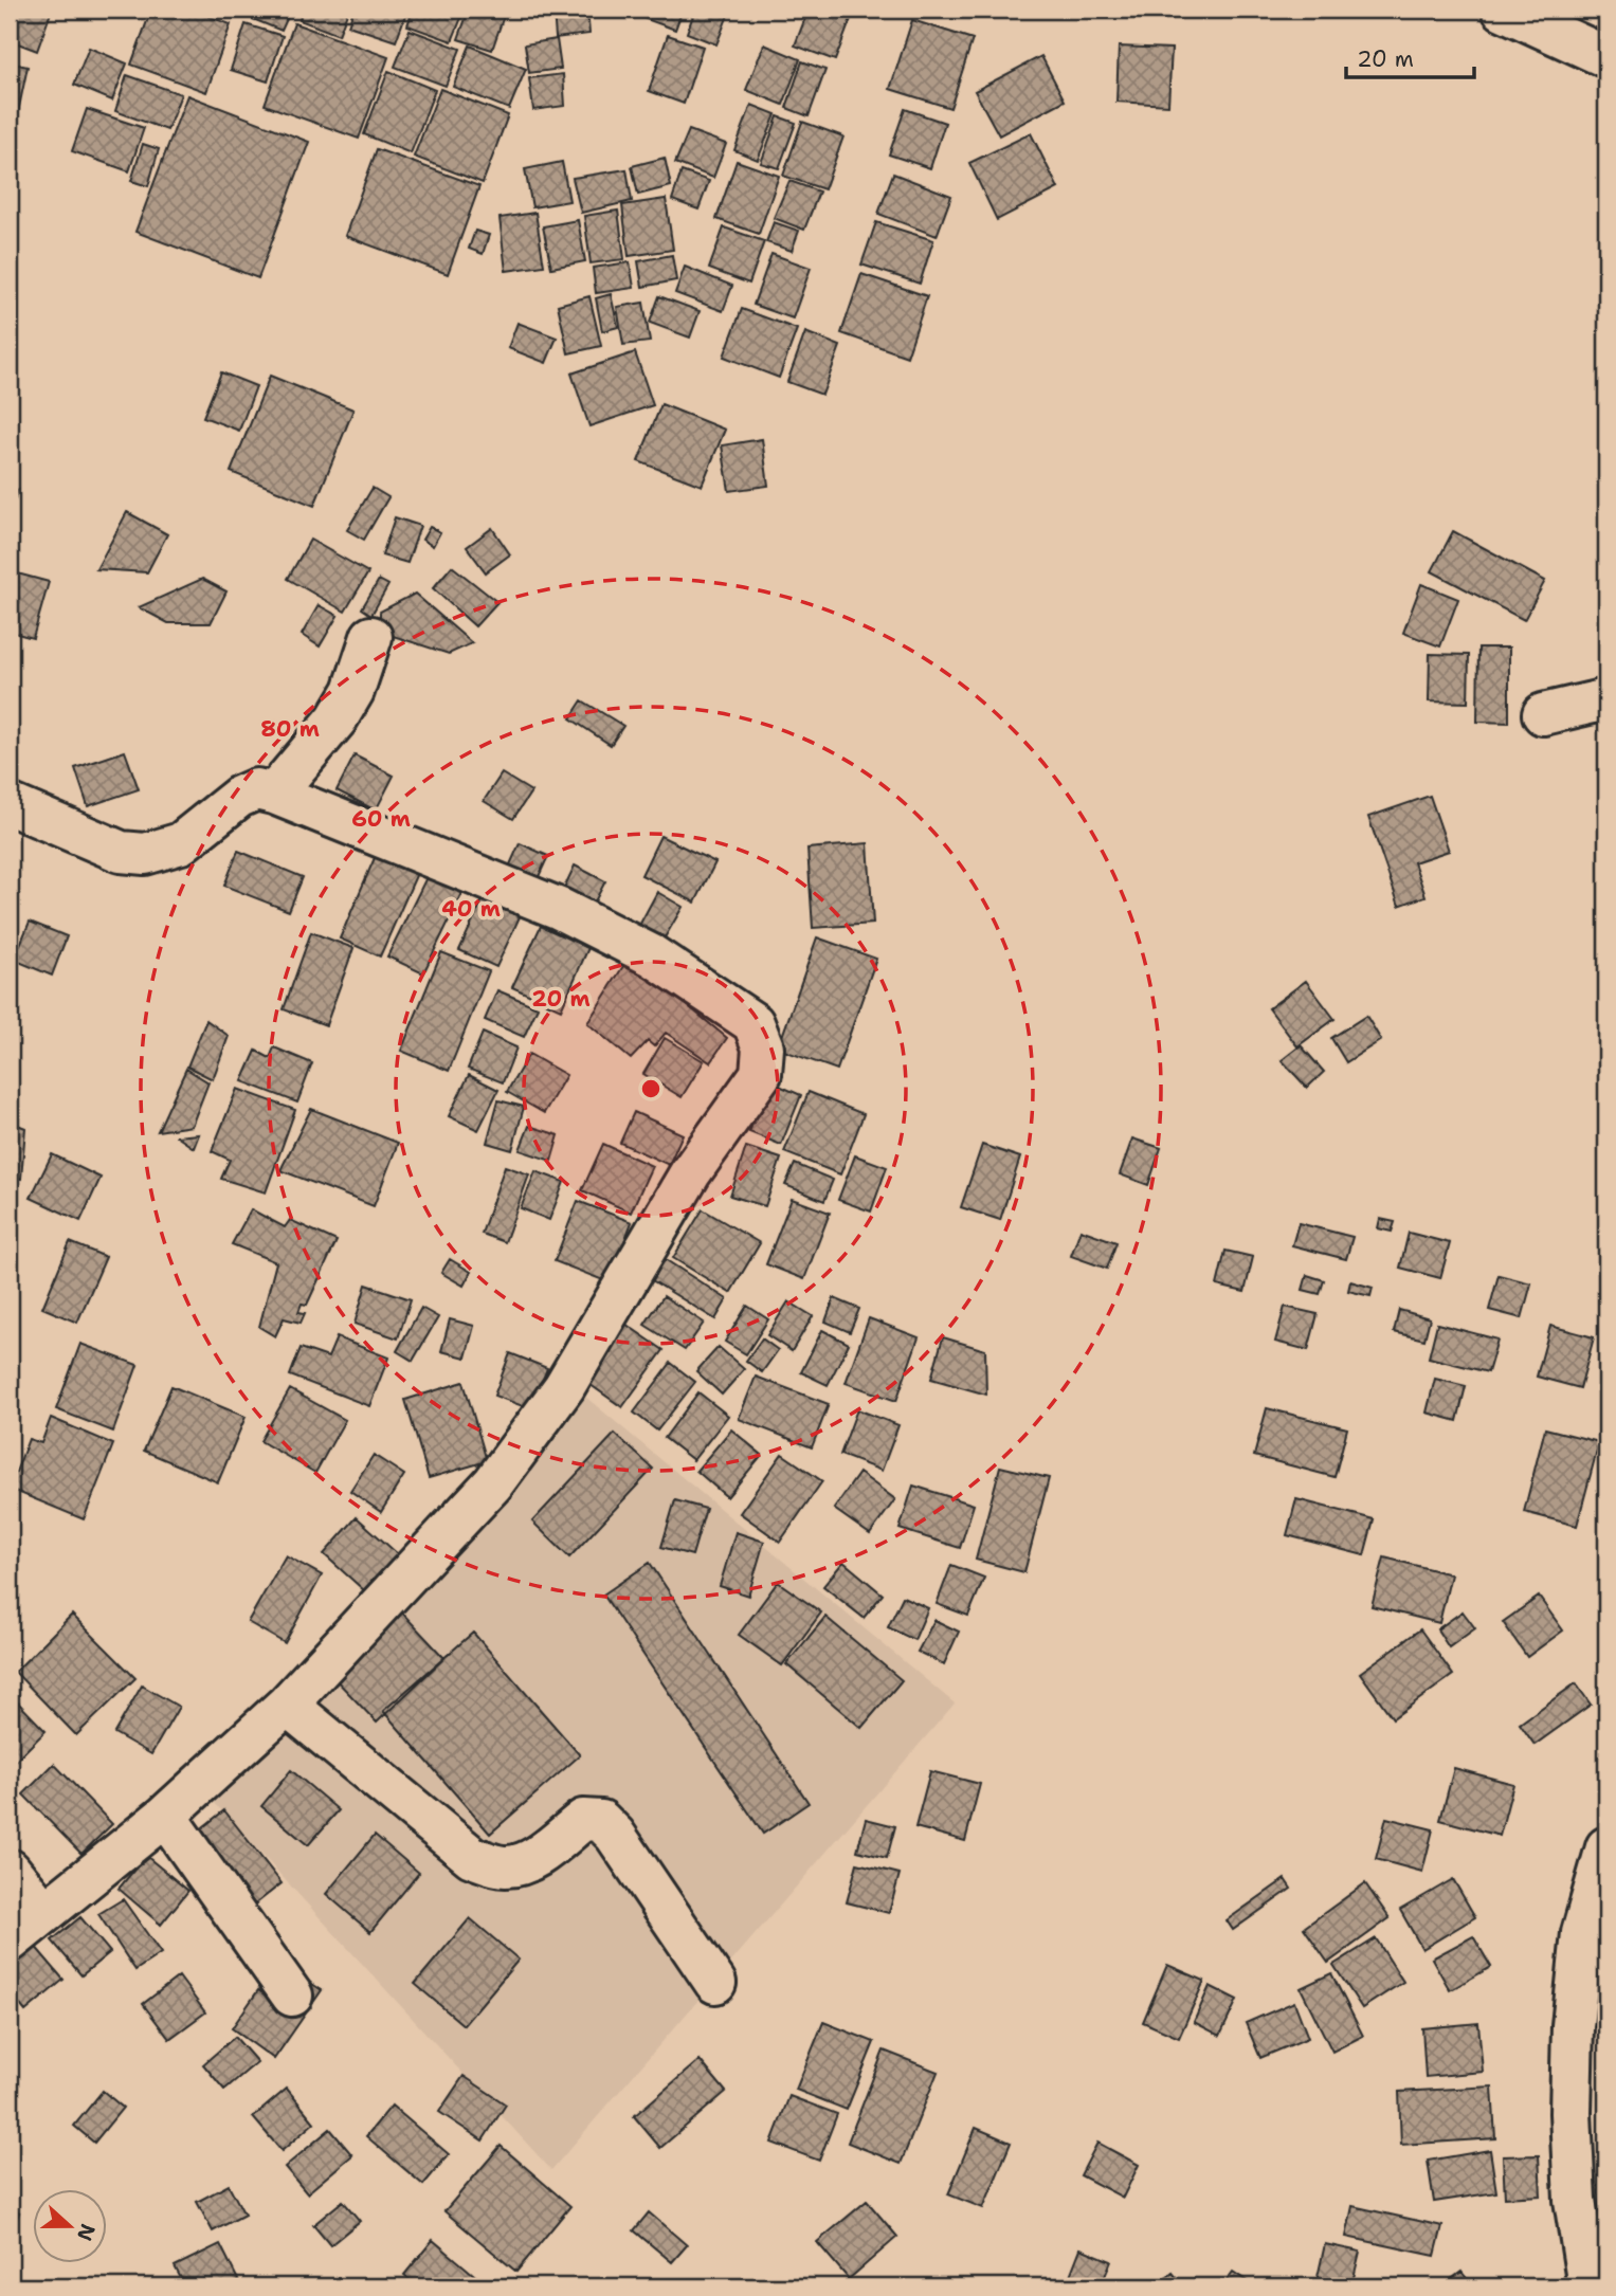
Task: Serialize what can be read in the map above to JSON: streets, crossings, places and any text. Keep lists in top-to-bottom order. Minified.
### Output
{"scale_bar":"20 m","north":"right","rings":["80 m","60 m","40 m","20 m"]}
